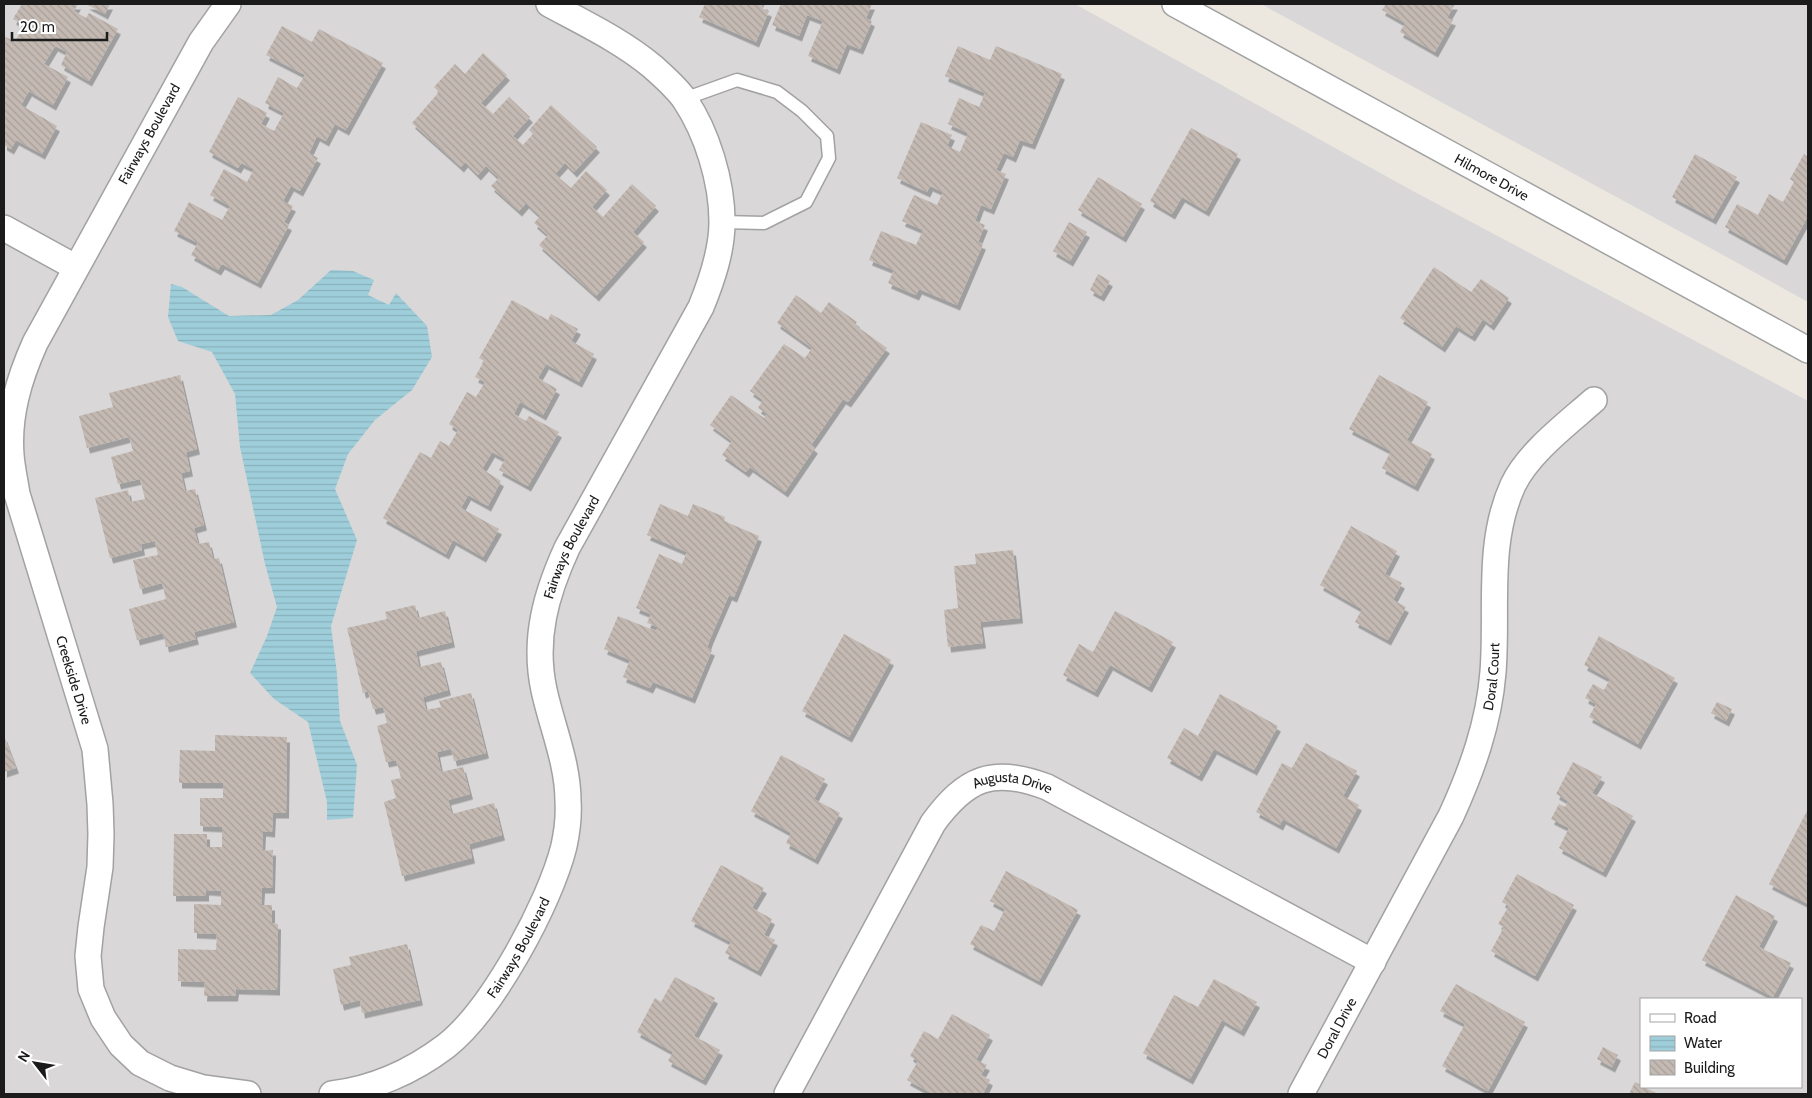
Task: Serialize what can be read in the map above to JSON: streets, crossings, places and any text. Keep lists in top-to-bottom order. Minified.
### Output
{"streets":{"street":["Fairways Boulevard","Hilmore Drive","Doral Court","Creekside Drive","Augusta Drive","Doral Drive"]},"crossings":[["Fairways Boulevard","Creekside Drive"],["Doral Court","Augusta Drive"],["Doral Court","Doral Drive"],["Augusta Drive","Doral Drive"]],"legend":["Road","Water","Building"],"scale_bar":"20 m","north":"top left"}
